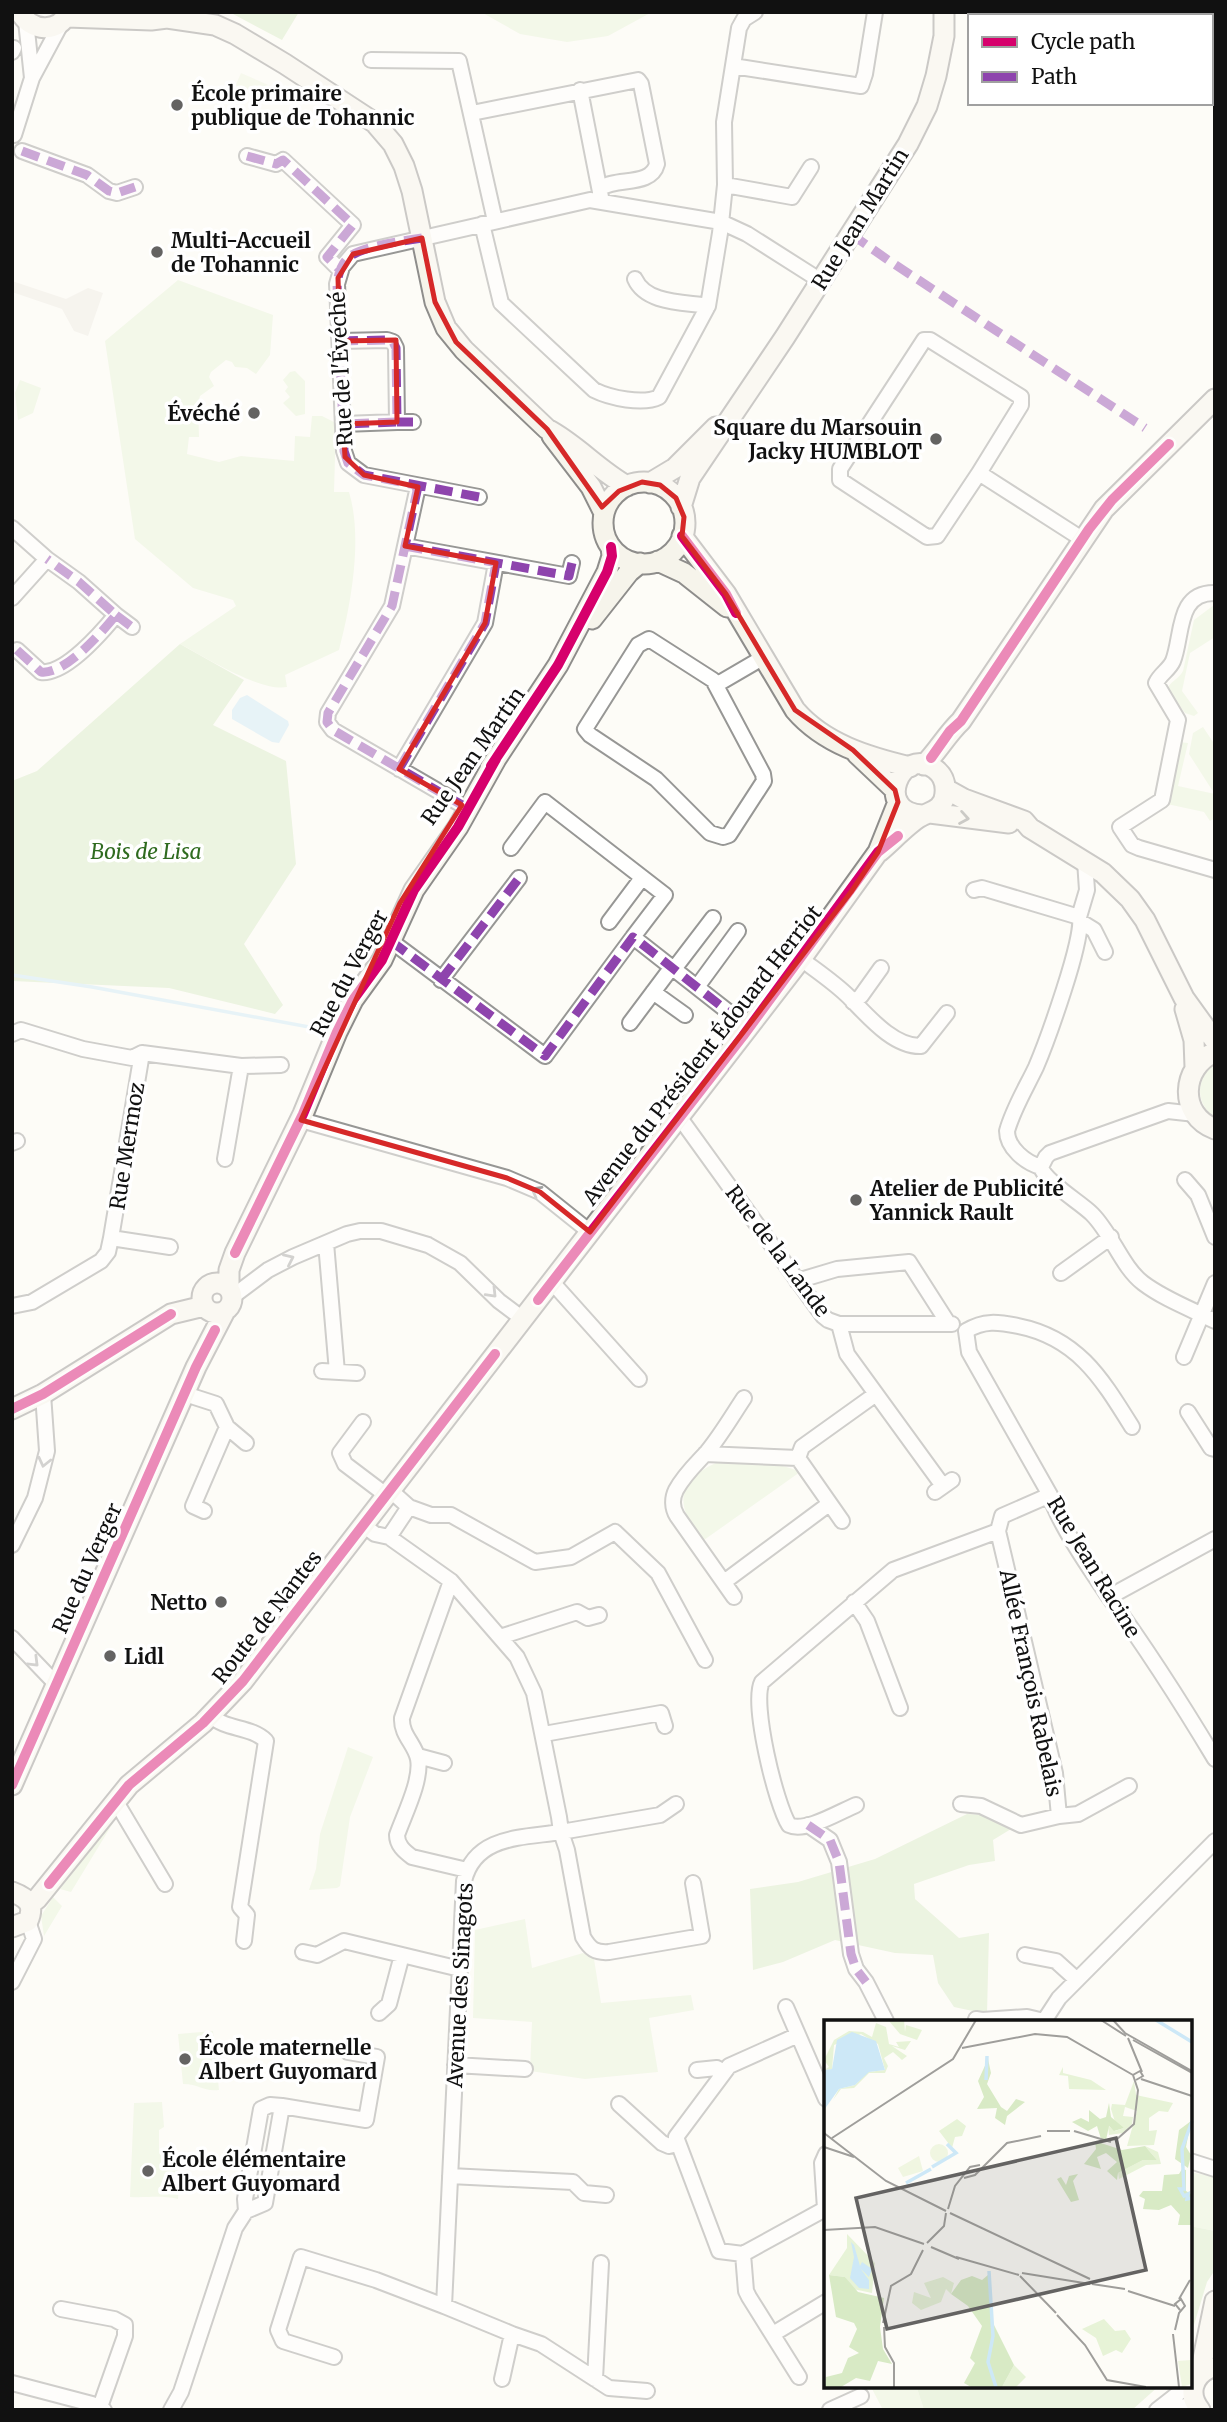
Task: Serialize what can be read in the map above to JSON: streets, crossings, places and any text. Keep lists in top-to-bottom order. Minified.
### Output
{"streets":{"main road":["Rue Jean Martin","Rue du Verger","Avenue du Président Édouard Herriot","Route de Nantes"],"street":["Rue de l'Évéché","Rue Mermoz","Rue de la Lande","Rue Jean Racine","Allée François Rabelais","Avenue des Sinagots"]},"crossings":[["Rue Jean Martin","Rue du Verger"],["Avenue du Président Édouard Herriot","Rue de la Lande"],["Avenue du Président Édouard Herriot","Route de Nantes"]],"parks":["Bois de Lisa"],"places":["École primaire publique de Tohannic","Multi-Accueil de Tohannic","Évéché","Square du Marsouin Jacky HUMBLOT","Atelier de Publicité Yannick Rault","Netto","Lidl","École maternelle Albert Guyomard","École élémentaire Albert Guyomard"],"legend":["Cycle path","Path"]}
